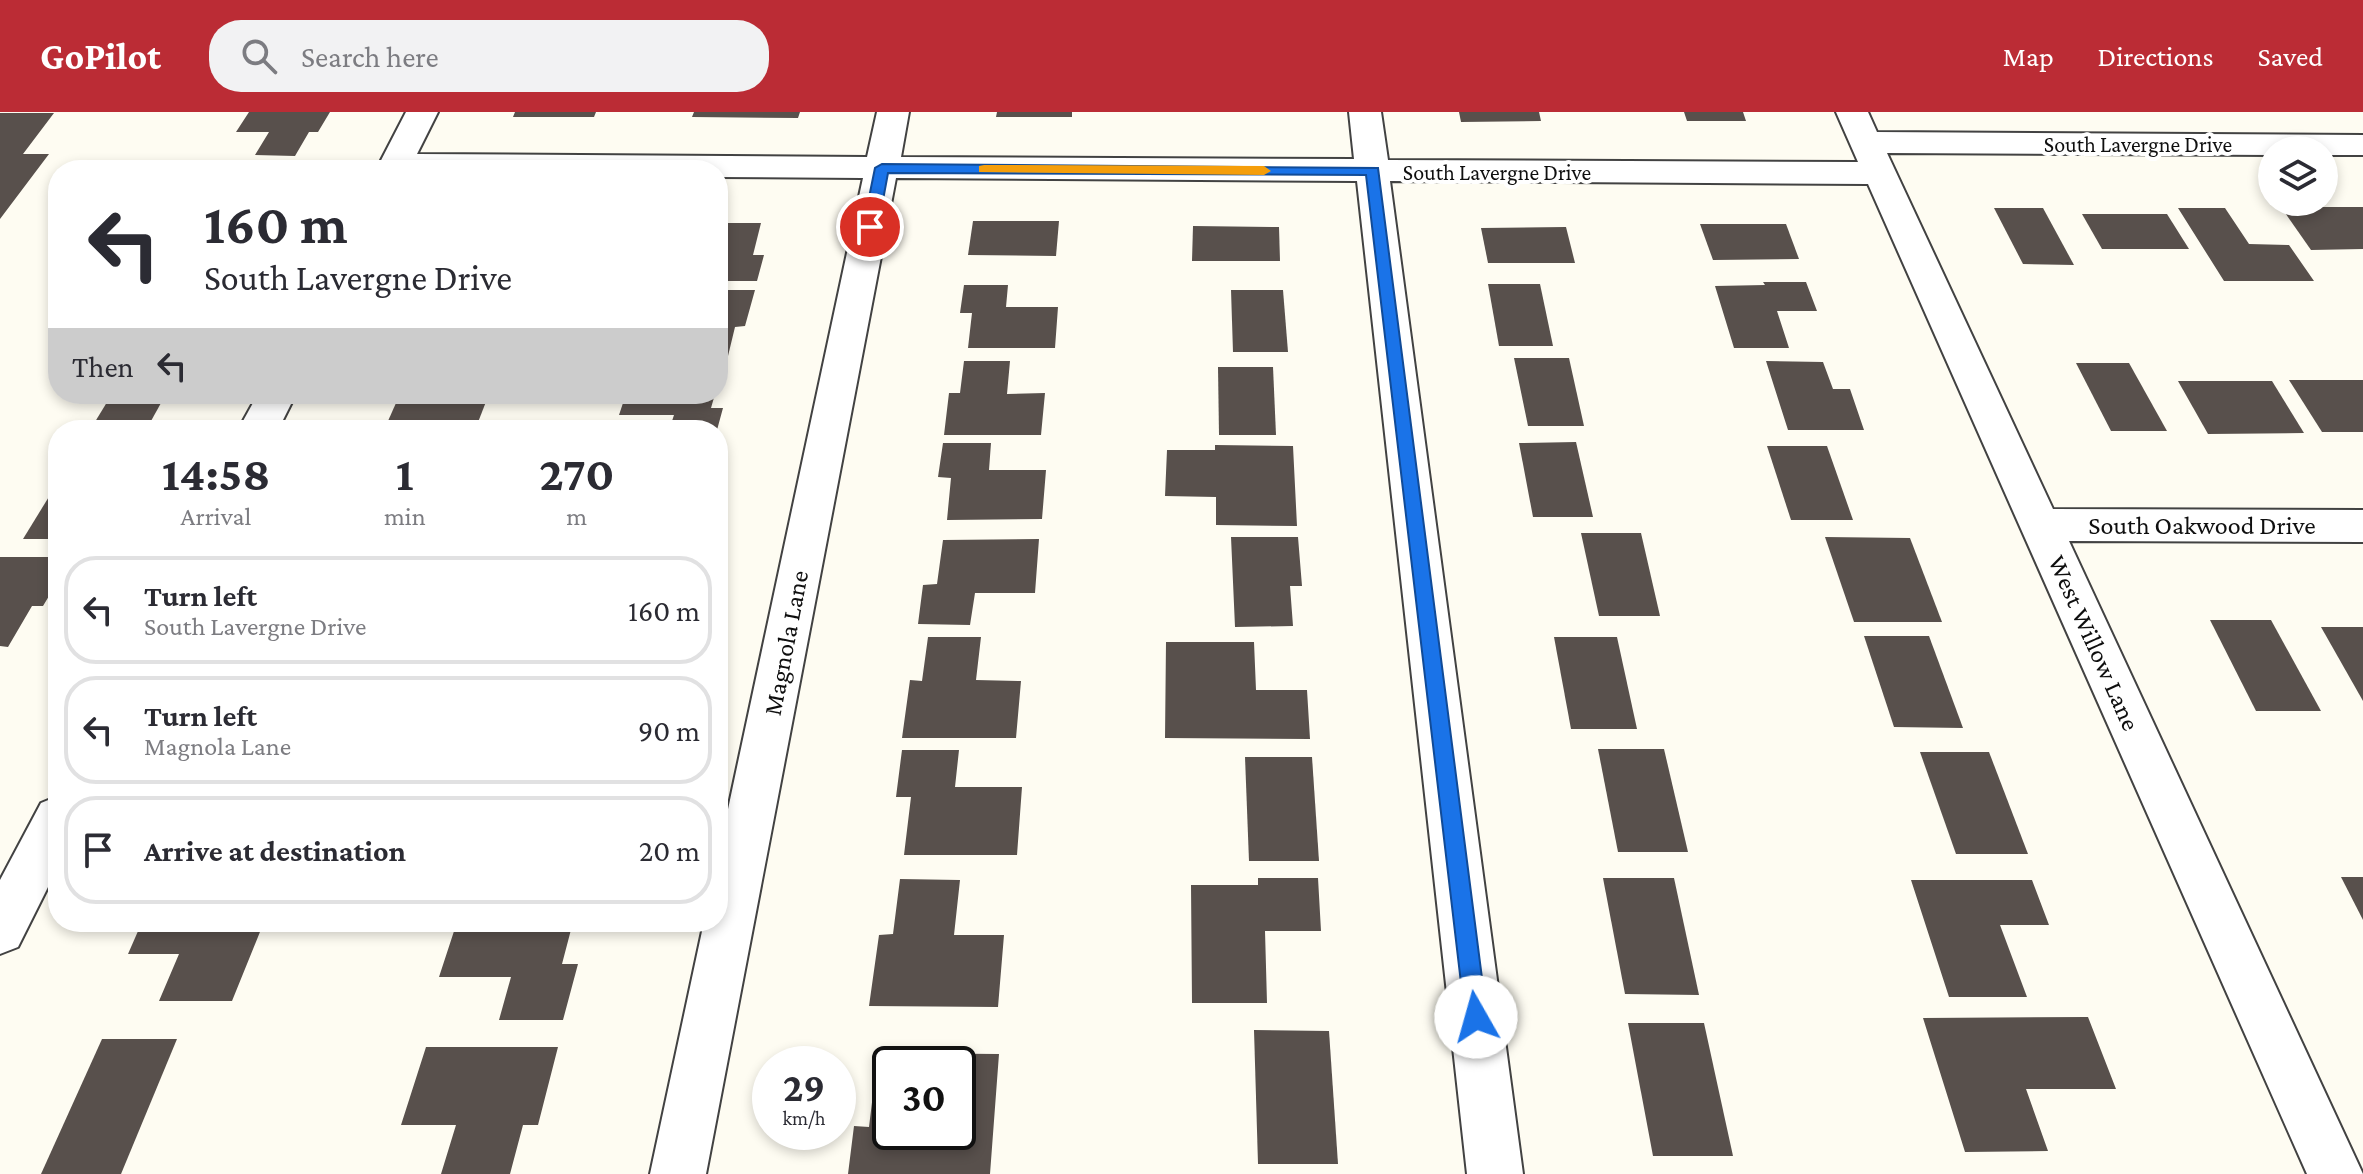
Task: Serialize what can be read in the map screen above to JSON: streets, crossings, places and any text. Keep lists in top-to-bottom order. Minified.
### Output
{"streets":{"street":["South Lavergne Drive","South Oakwood Drive","Magnola Lane","West Willow Lane"]},"crossings":[["South Lavergne Drive","Magnola Lane"],["South Lavergne Drive","West Willow Lane"],["South Oakwood Drive","West Willow Lane"]],"page":{"header":"GoPilot","search":"Search here","nav":["Map","Directions","Saved"],"turn":["160 m","South Lavergne Drive"],"then":"Then","eta":["14:58","Arrival","1","min","270","m"],"list":[{"name":"Turn left","note":"South Lavergne Drive","value":"160 m"},{"name":"Turn left","note":"Magnola Lane","value":"90 m"},{"name":"Arrive at destination","value":"20 m"}],"speed":"29 km/h","limit":"30"}}
